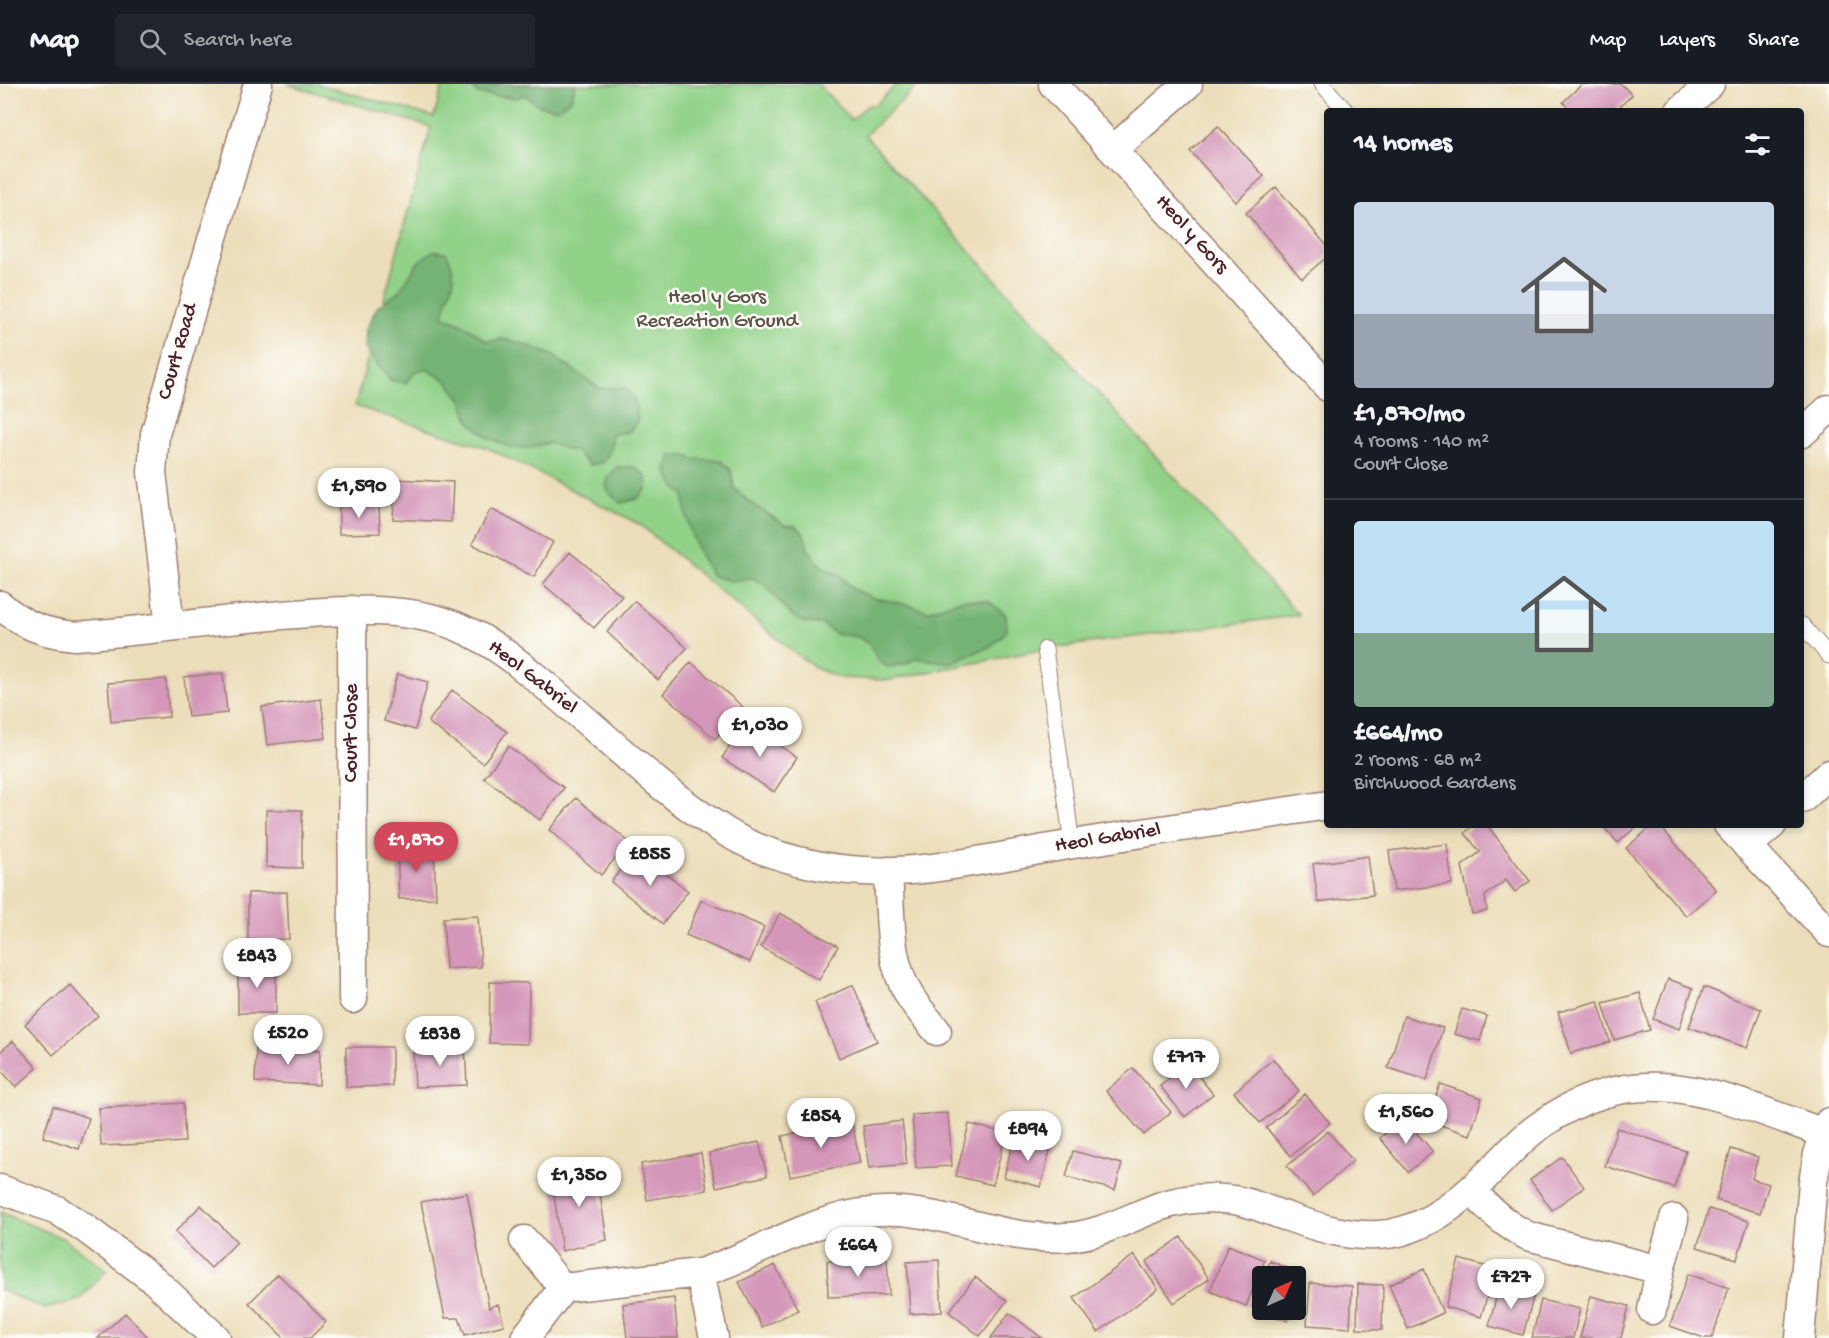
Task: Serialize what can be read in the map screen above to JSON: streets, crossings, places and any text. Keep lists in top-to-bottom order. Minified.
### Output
{"streets":{"street":["Heol y Gors","Court Road","Heol Gabriel","Court Close"]},"crossings":[["Court Road","Heol Gabriel"],["Heol Gabriel","Court Close"]],"parks":["Heol y Gors Recreation Ground"],"north":"top right","page":{"header":"Map","search":"Search here","nav":["Map","Layers","Share"],"heading":"14 homes","list":[{"name":"£1,870/mo","note":"4 rooms · 140 m² · Court Close"},{"name":"£664/mo","note":"2 rooms · 68 m² · Birchwood Gardens"}],"price":["£1,590","£1,030","£1,870","£855","£843","£520","£838","£717","£1,560","£854","£894","£1,350","£664","£727"]}}
